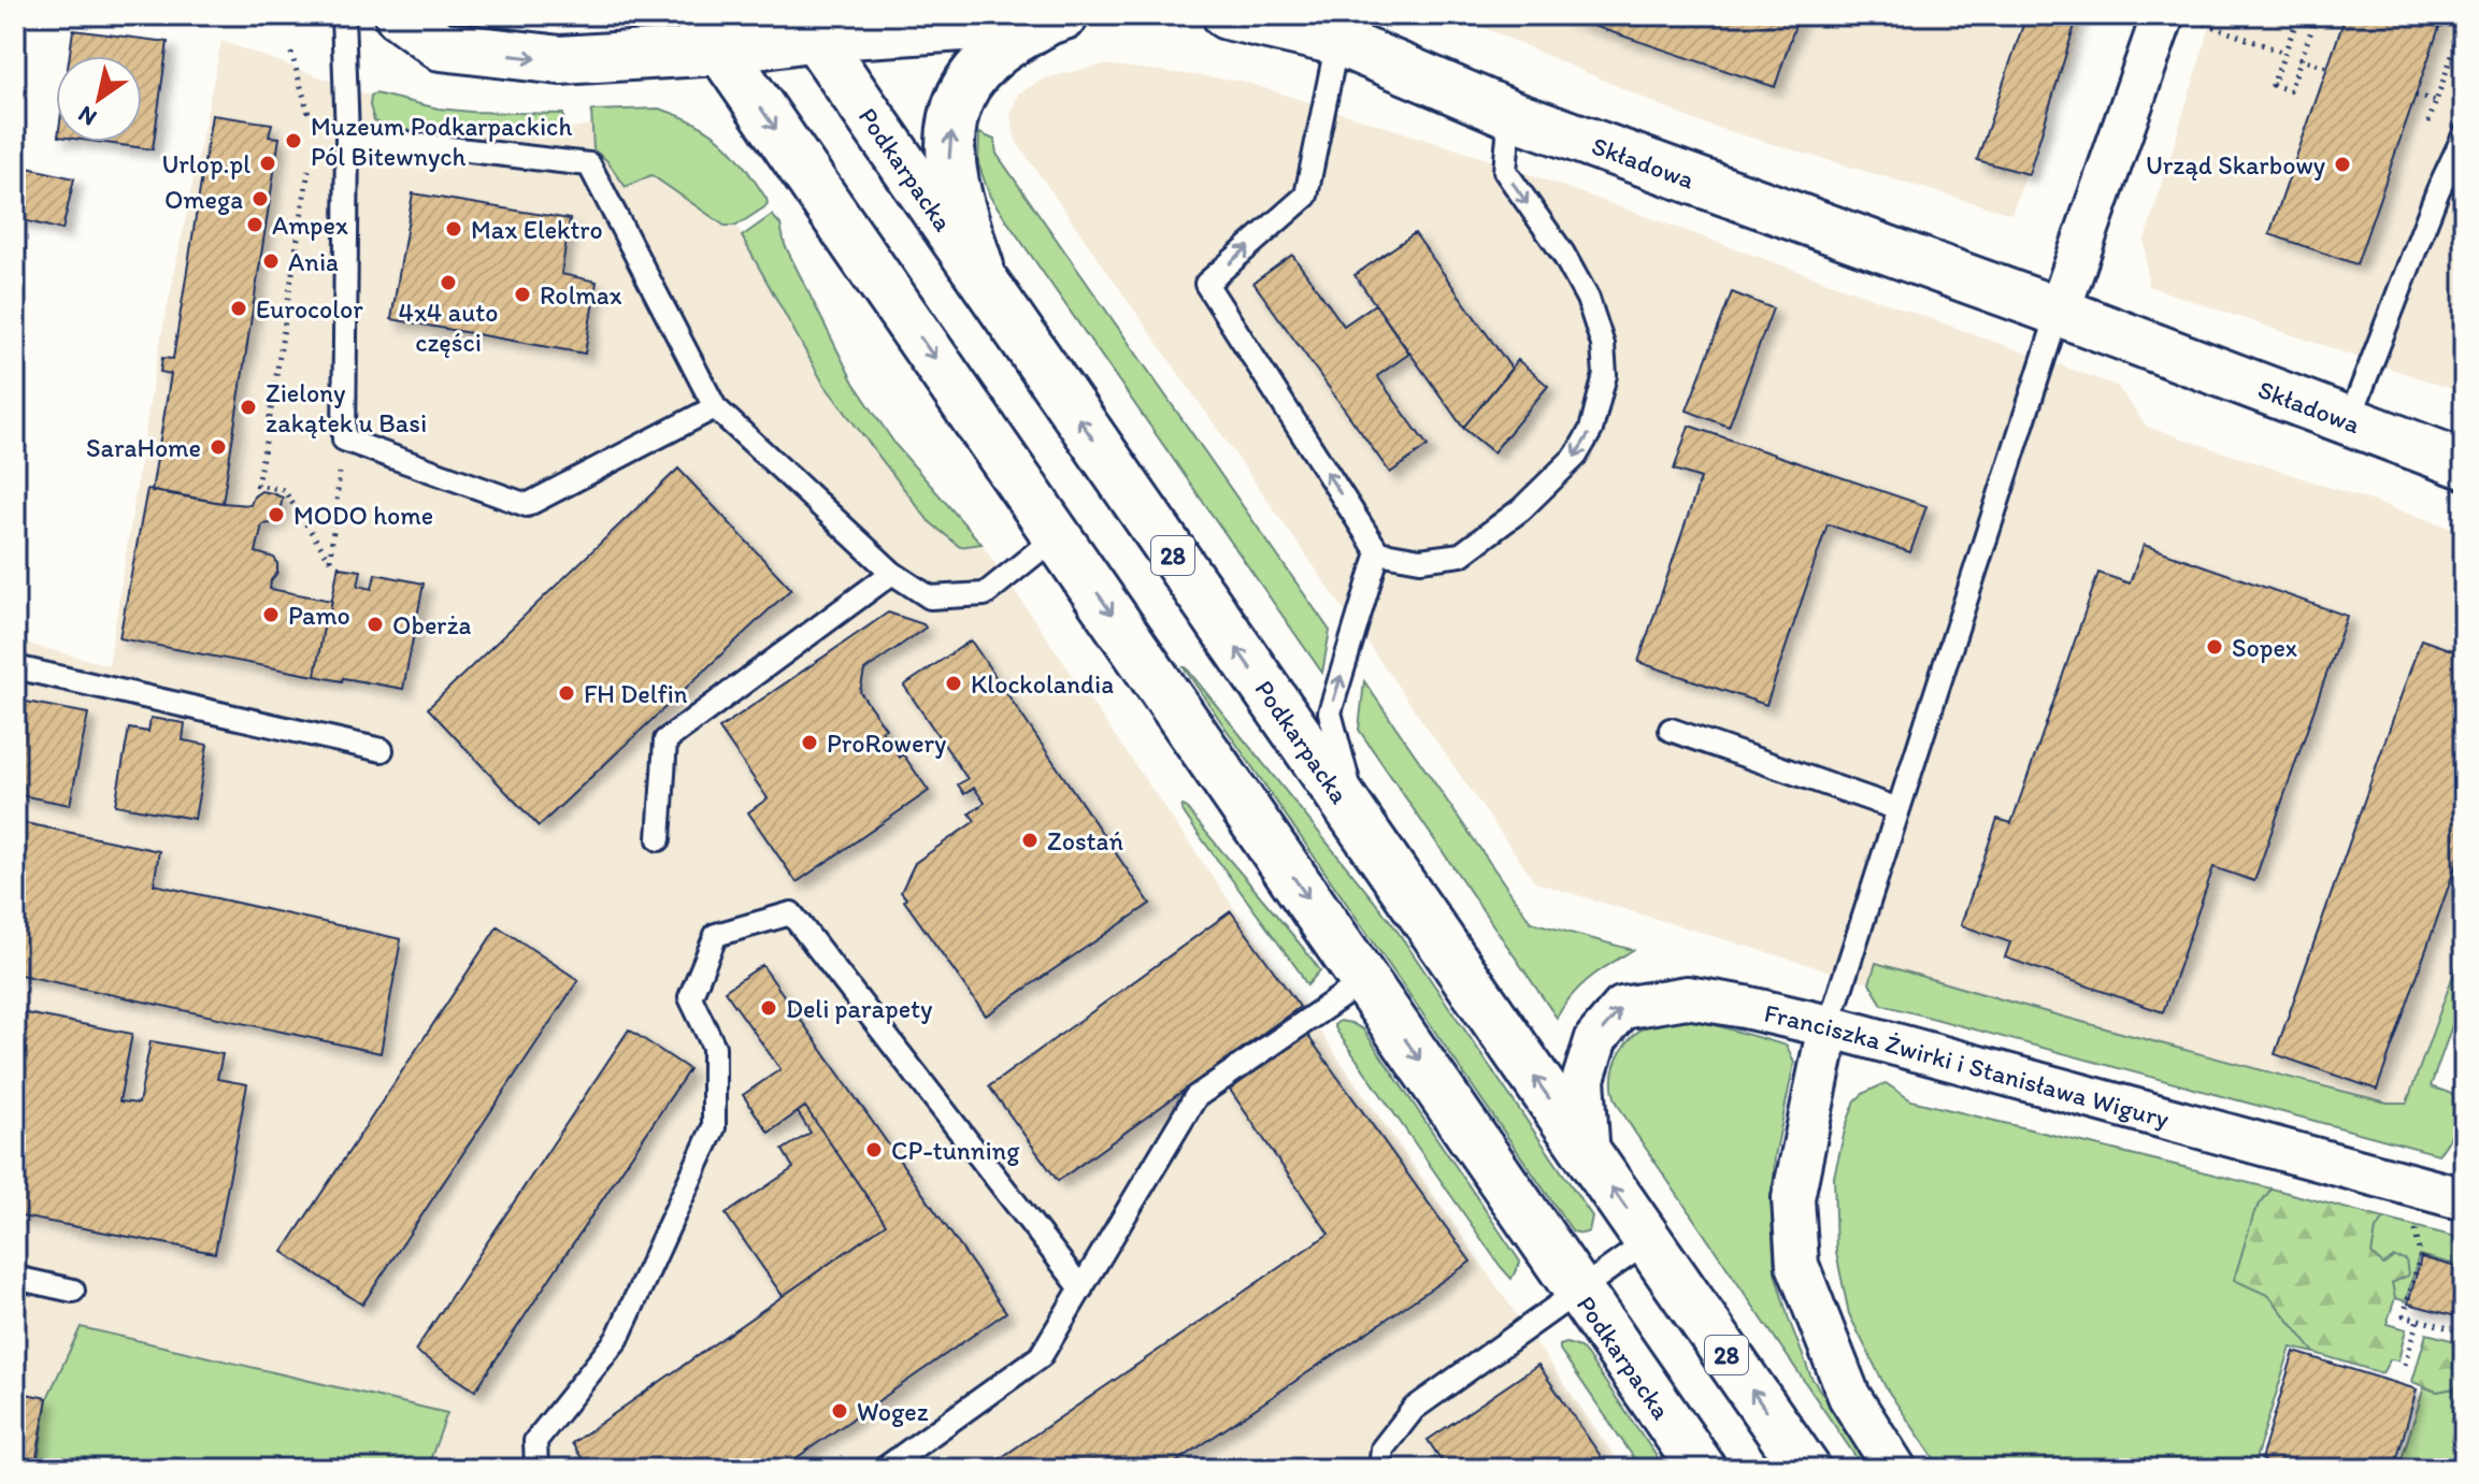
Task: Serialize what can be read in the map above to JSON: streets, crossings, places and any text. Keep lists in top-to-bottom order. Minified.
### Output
{"streets":{"main road":["Składowa","Podkarpacka","28"],"street":["Franciszka Żwirki i Stanisława Wigury"]},"crossings":[["Podkarpacka","Franciszka Żwirki i Stanisława Wigury"]],"places":["Muzeum Podkarpackich Pól Bitewnych","Urlop.pl","Urząd Skarbowy","Omega","Ampex","Max Elektro","Ania","4x4 auto części","Rolmax","Eurocolor","Zielony zakątek u Basi","SaraHome","MODO home","Pamo","Oberża","Sopex","Klockolandia","FH Delfin","ProRowery","Zostań","Deli parapety","CP-tunning","Wogez"],"north":"bottom left"}
